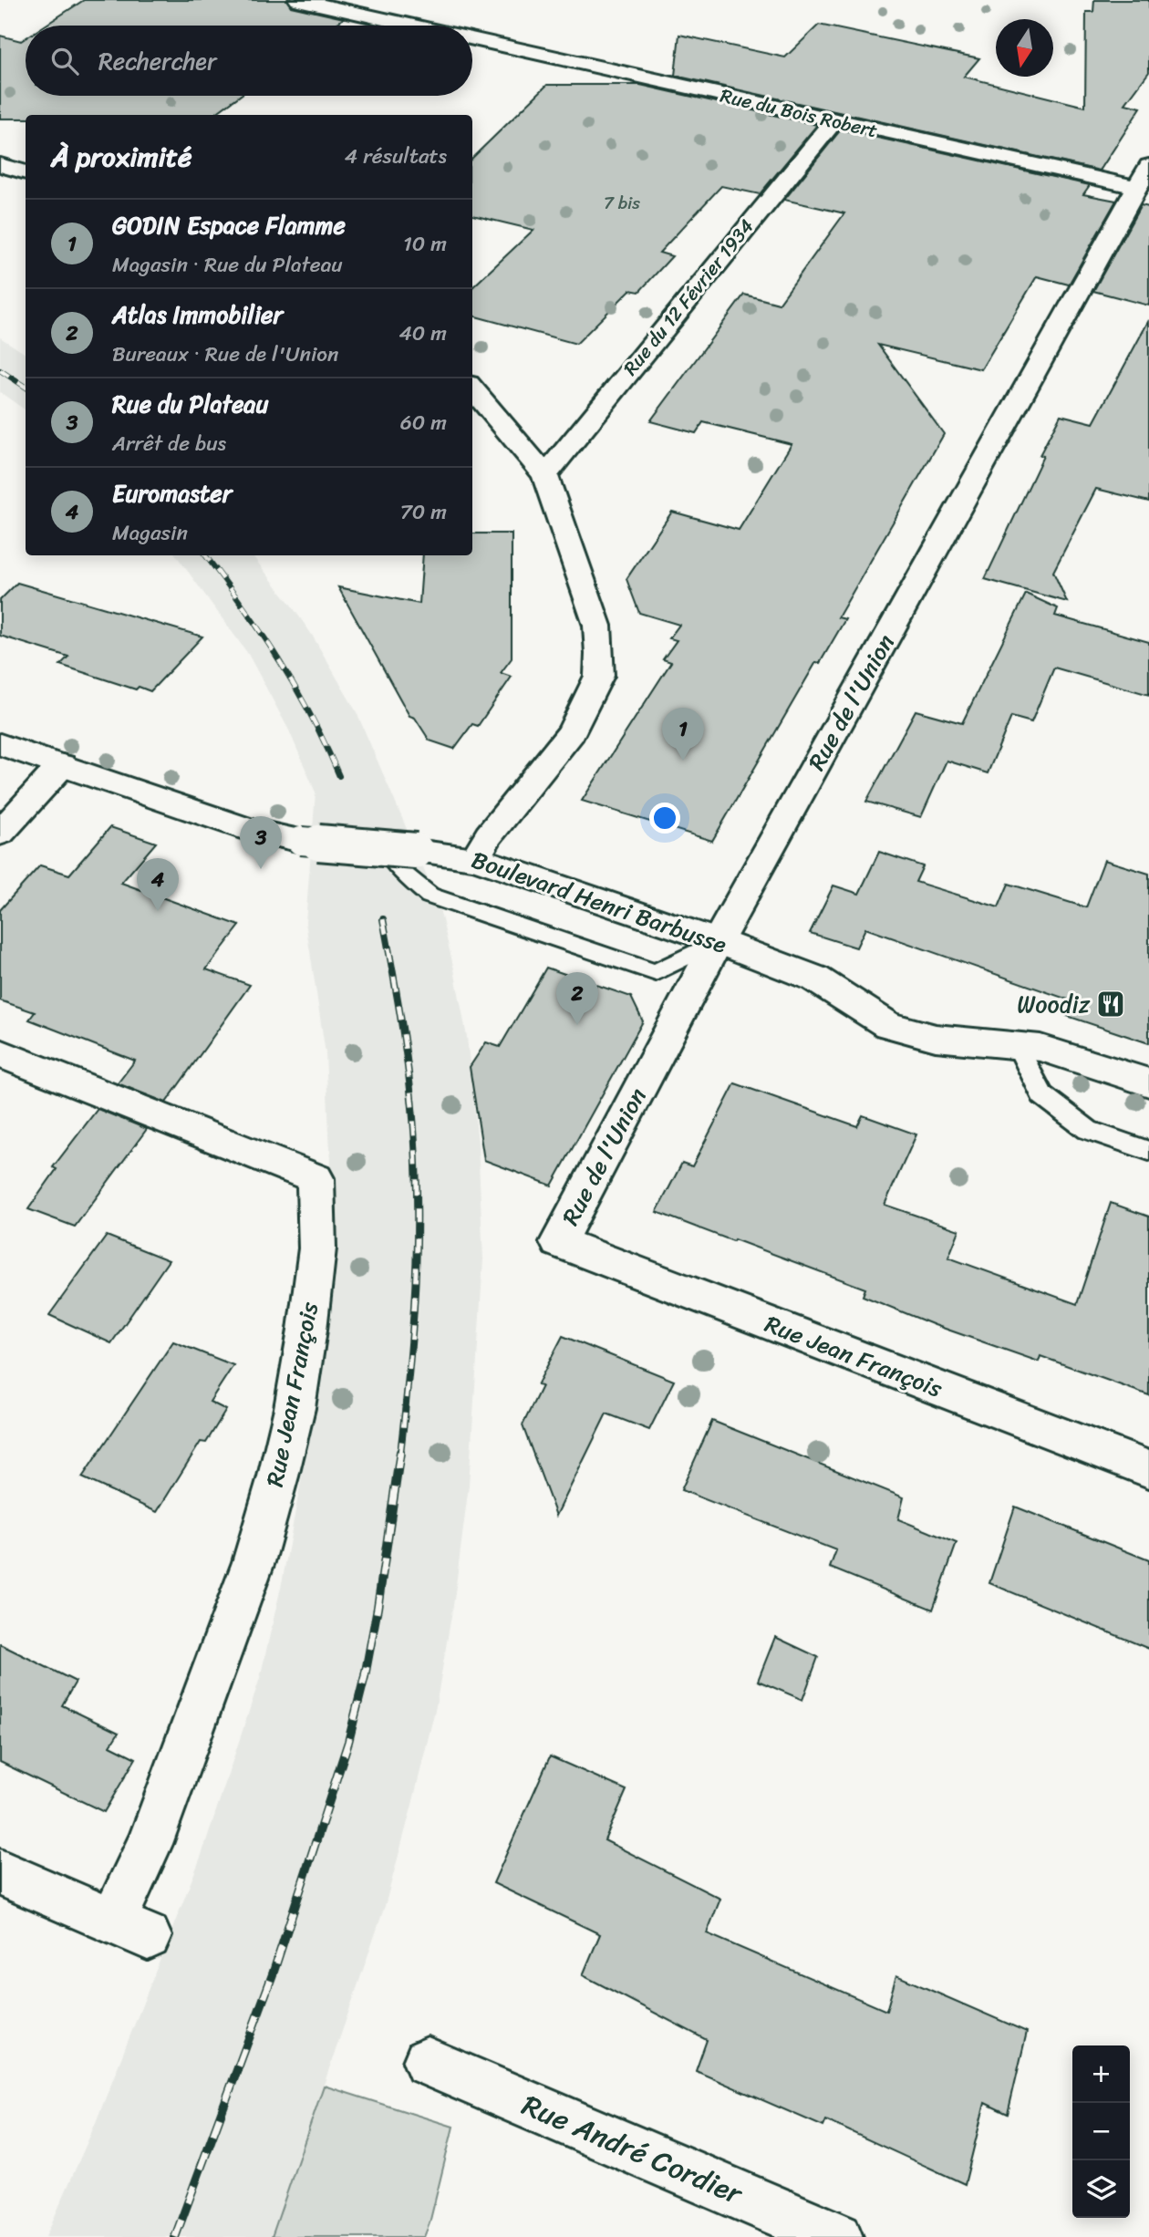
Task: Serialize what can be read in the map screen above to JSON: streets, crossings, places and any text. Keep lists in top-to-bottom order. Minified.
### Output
{"streets":{"street":["Rue du Bois Robert","Rue du 12 Février 1934","Rue de l'Union","Boulevard Henri Barbusse","Rue Jean François","Rue André Cordier"]},"crossings":[["Rue du Bois Robert","Rue du 12 Février 1934"],["Rue du Bois Robert","Rue de l'Union"],["Rue de l'Union","Boulevard Henri Barbusse"],["Rue de l'Union","Rue Jean François"]],"places":{"restaurant":["Woodiz"]},"house_numbers":["7 bis"],"north":"bottom","page":{"search":"Rechercher","heading":["À proximité","4 résultats"],"list":[{"mark":"1","name":"GODIN Espace Flamme","note":"Magasin · Rue du Plateau","value":"10 m"},{"mark":"2","name":"Atlas Immobilier","note":"Bureaux · Rue de l'Union","value":"40 m"},{"mark":"3","name":"Rue du Plateau","note":"Arrêt de bus","value":"60 m"},{"mark":"4","name":"Euromaster","note":"Magasin","value":"70 m"}],"pins":["1","3","4","2"],"map_buttons":["+","−"]}}
